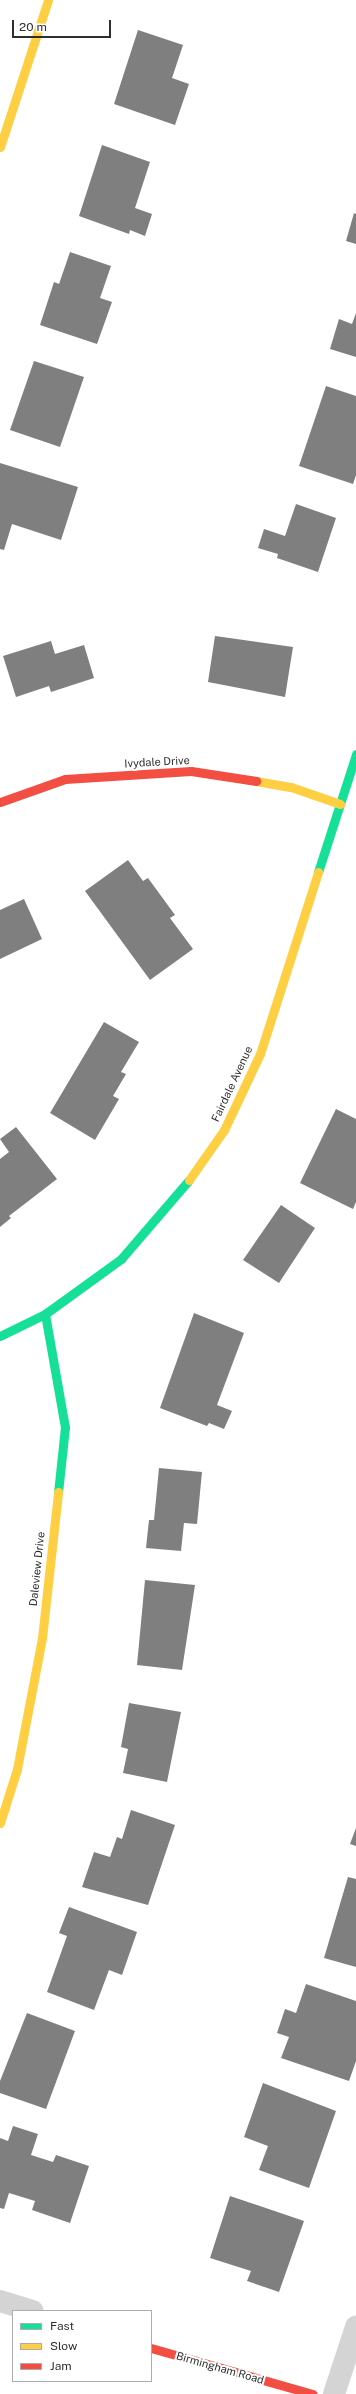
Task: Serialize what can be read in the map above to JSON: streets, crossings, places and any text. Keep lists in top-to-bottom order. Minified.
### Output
{"streets":{"street":["Ivydale Drive","Fairdale Avenue","Daleview Drive","Birmingham Road"]},"crossings":[["Ivydale Drive","Fairdale Avenue"],["Fairdale Avenue","Daleview Drive"]],"legend":["Fast","Slow","Jam"],"scale_bar":"20 m"}
